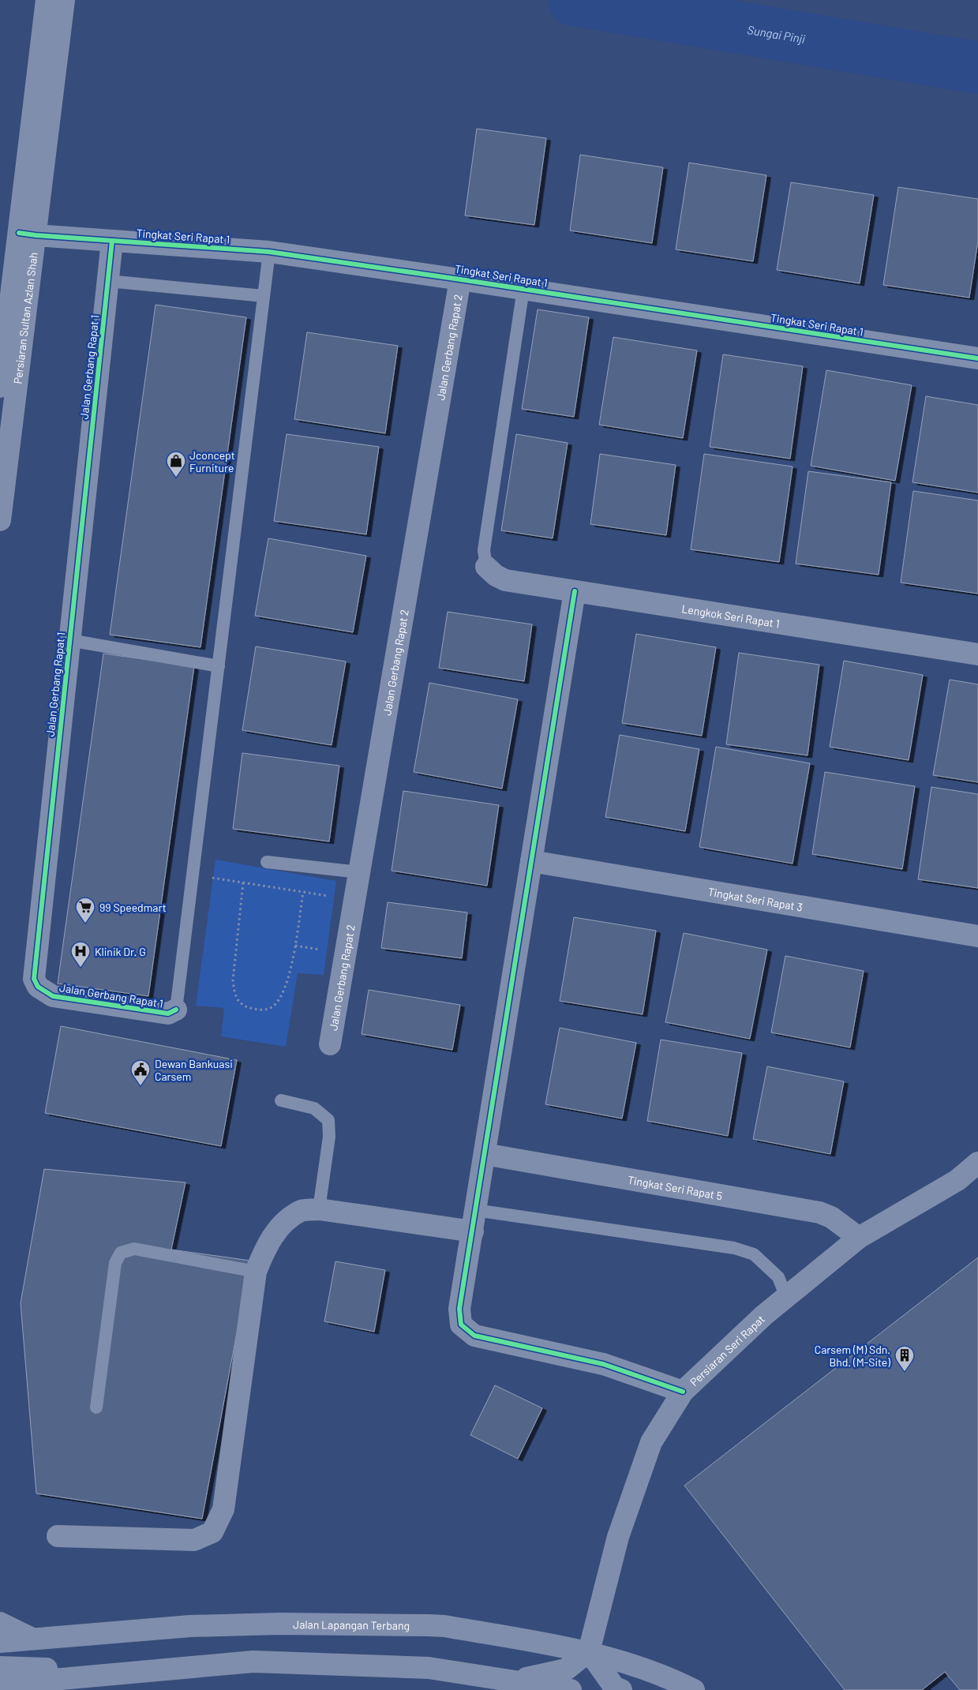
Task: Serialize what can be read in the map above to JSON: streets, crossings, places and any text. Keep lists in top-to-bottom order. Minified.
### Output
{"streets":{"street":["Tingkat Seri Rapat 1","Persiaran Sultan Azlan Shah","Jalan Gerbang Rapat 2","Jalan Gerbang Rapat 1","Lengkok Seri Rapat 1","Tingkat Seri Rapat 3","Tingkat Seri Rapat 5","Persiaran Seri Rapat","Jalan Lapangan Terbang"]},"crossings":[["Tingkat Seri Rapat 1","Persiaran Sultan Azlan Shah"],["Tingkat Seri Rapat 1","Jalan Gerbang Rapat 2"],["Tingkat Seri Rapat 1","Jalan Gerbang Rapat 1"],["Tingkat Seri Rapat 5","Persiaran Seri Rapat"],["Persiaran Seri Rapat","Jalan Lapangan Terbang"]],"water":["Sungai Pinji"],"places":{"shop":["Jconcept Furniture"],"supermarket":["99 Speedmart"],"hospital":["Klinik Dr. G"],"public building":["Dewan Bankuasi Carsem"],"building":["Carsem (M) Sdn. Bhd. (M-Site)"]}}
